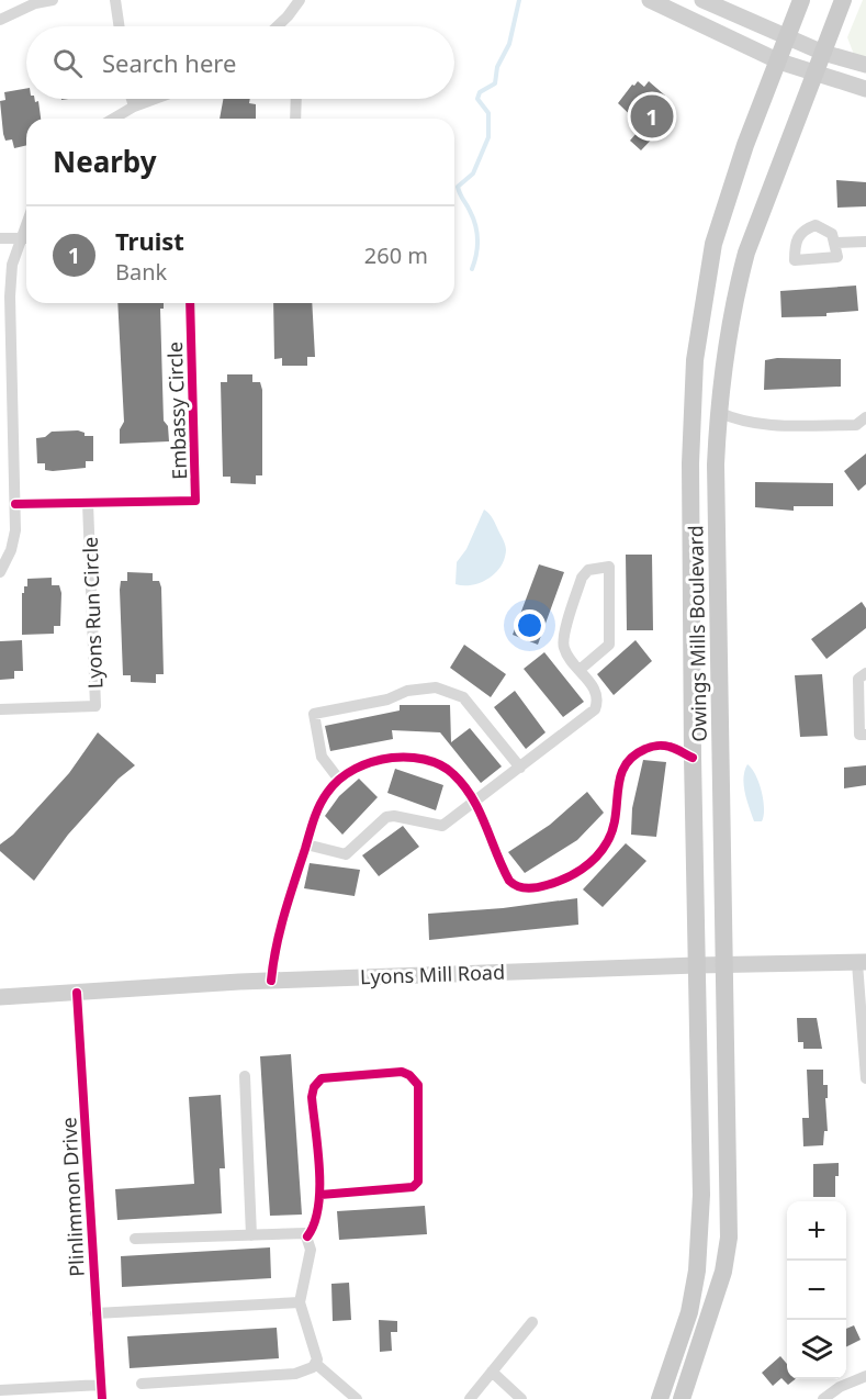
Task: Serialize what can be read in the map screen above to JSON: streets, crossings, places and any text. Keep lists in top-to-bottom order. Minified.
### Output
{"streets":{"main road":["Owings Mills Boulevard","Lyons Mill Road"],"street":["Embassy Circle","Lyons Run Circle","Plinlimmon Drive"]},"crossings":[["Embassy Circle","Lyons Run Circle"],["Owings Mills Boulevard","Lyons Mill Road"],["Lyons Mill Road","Plinlimmon Drive"]],"page":{"search":"Search here","pins":"1","heading":"Nearby","list":[{"mark":"1","name":"Truist","note":"Bank","value":"260 m"}],"map_buttons":["+","−"]}}
